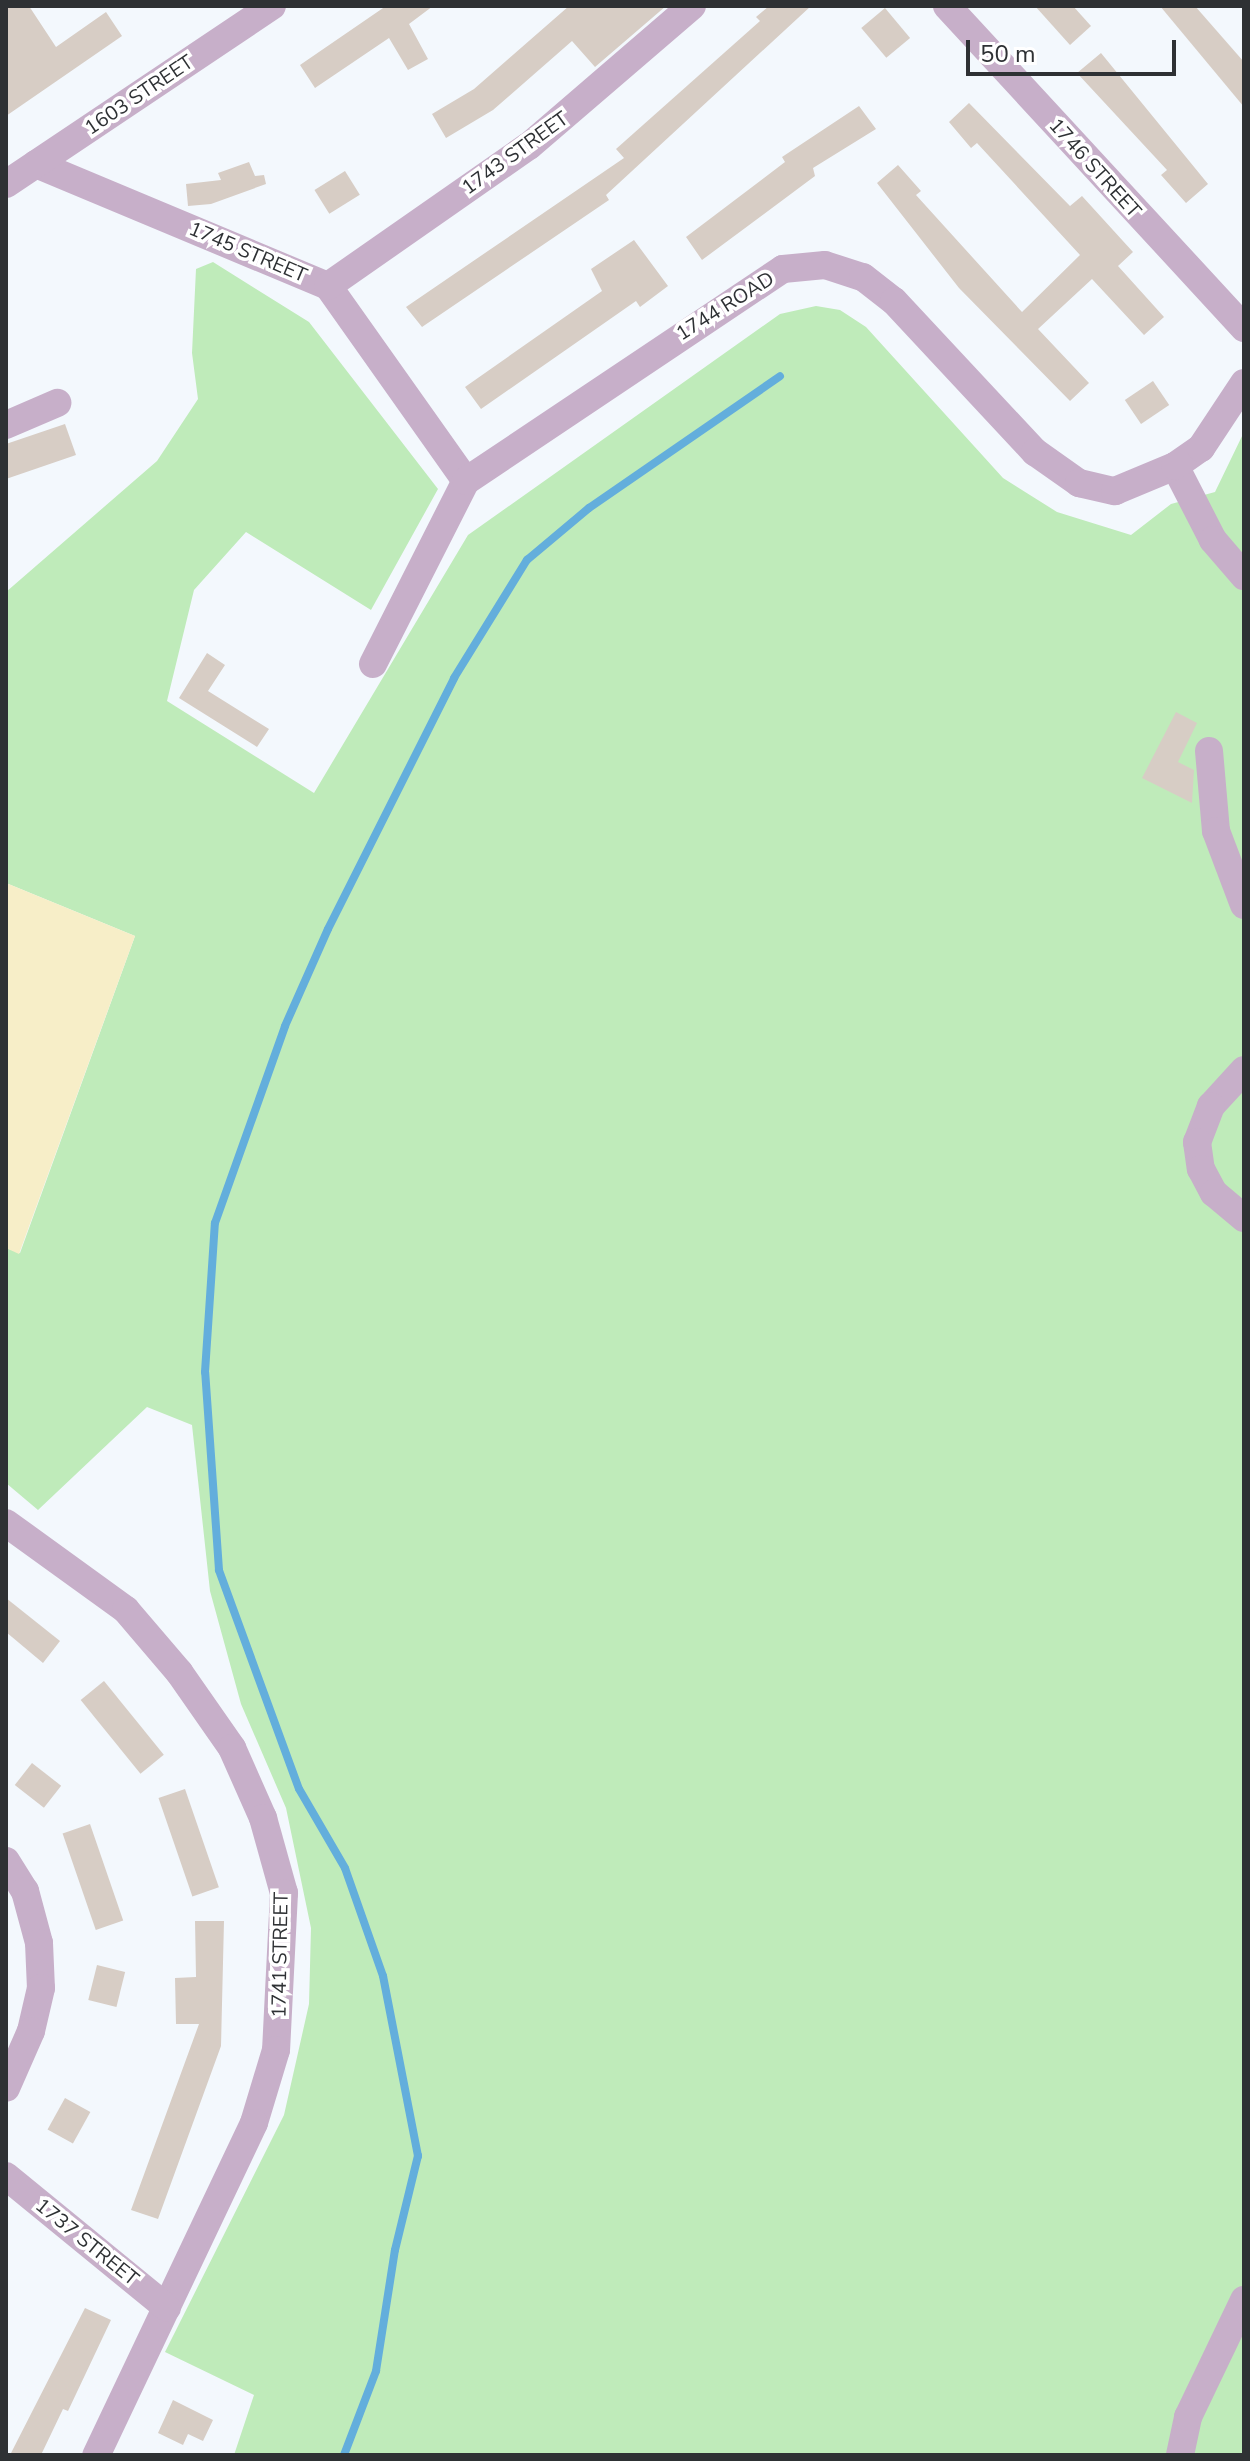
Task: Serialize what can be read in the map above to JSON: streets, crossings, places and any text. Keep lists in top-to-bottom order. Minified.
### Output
{"streets":{"street":["1603 STREET","1743 STREET","1746 STREET","1745 STREET","1744 ROAD","1741 STREET","1737 STREET"]},"crossings":[["1603 STREET","1745 STREET"],["1743 STREET","1745 STREET"],["1745 STREET","1744 ROAD"],["1741 STREET","1737 STREET"]],"scale_bar":"50 m"}
